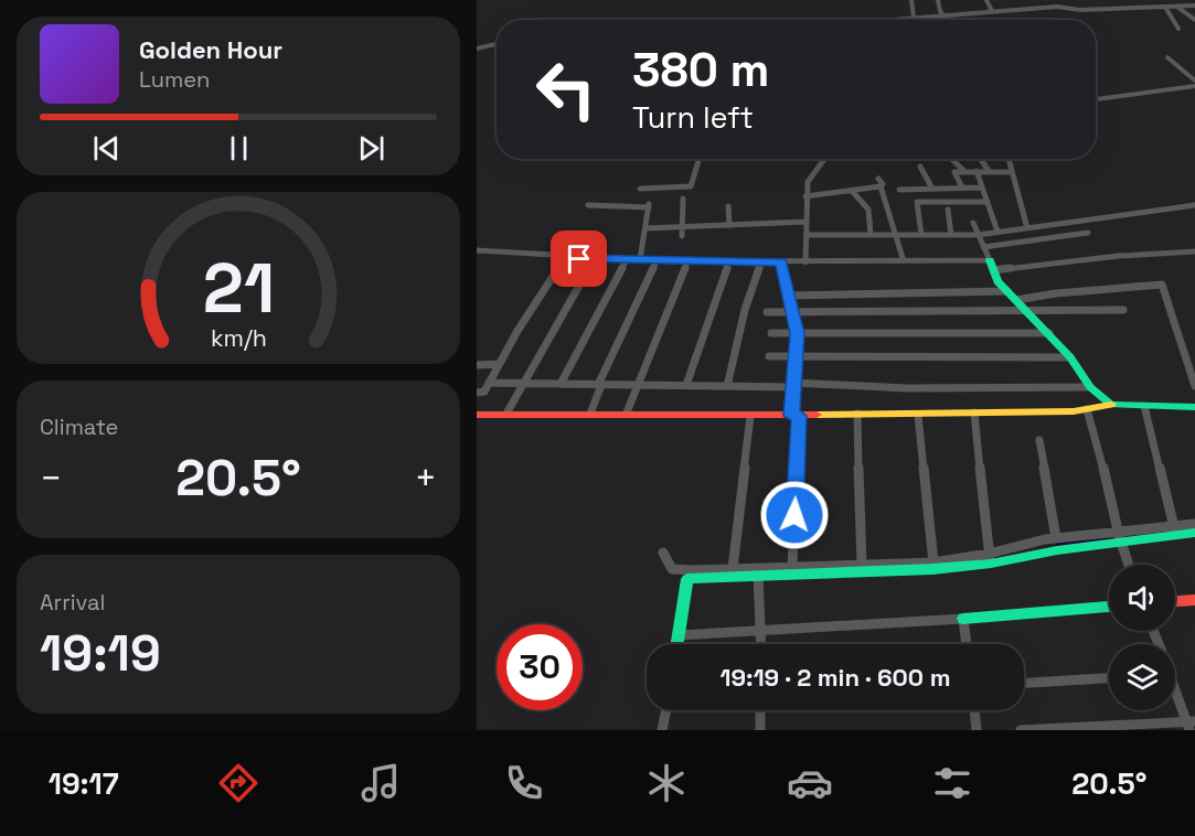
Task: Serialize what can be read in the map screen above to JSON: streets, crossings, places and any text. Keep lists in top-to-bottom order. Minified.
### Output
{"page":{"turn":["380 m","Turn left"],"song":["Golden Hour","Lumen"],"tile":["Climate",["Arrival","19:19"]],"heat":["−","20.5°","+"],"limit":"30","trip":"19:19 · 2 min · 600 m","tabs":["19:17","20.5°"],"gauge":["21","km/h"]}}
